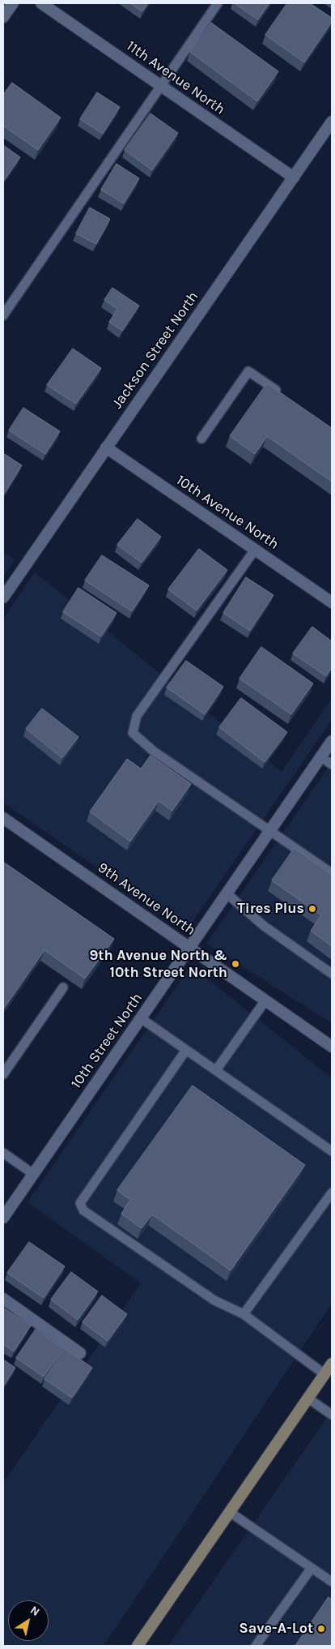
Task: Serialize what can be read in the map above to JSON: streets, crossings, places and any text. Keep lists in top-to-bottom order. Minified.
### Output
{"streets":{"street":["11th Avenue North","Jackson Street North","10th Avenue North","9th Avenue North","10th Street North"]},"crossings":[["11th Avenue North","Jackson Street North"],["Jackson Street North","10th Avenue North"],["9th Avenue North","10th Street North"]],"places":["Tires Plus","9th Avenue North & 10th Street North","Save-A-Lot"],"north":"top right"}
